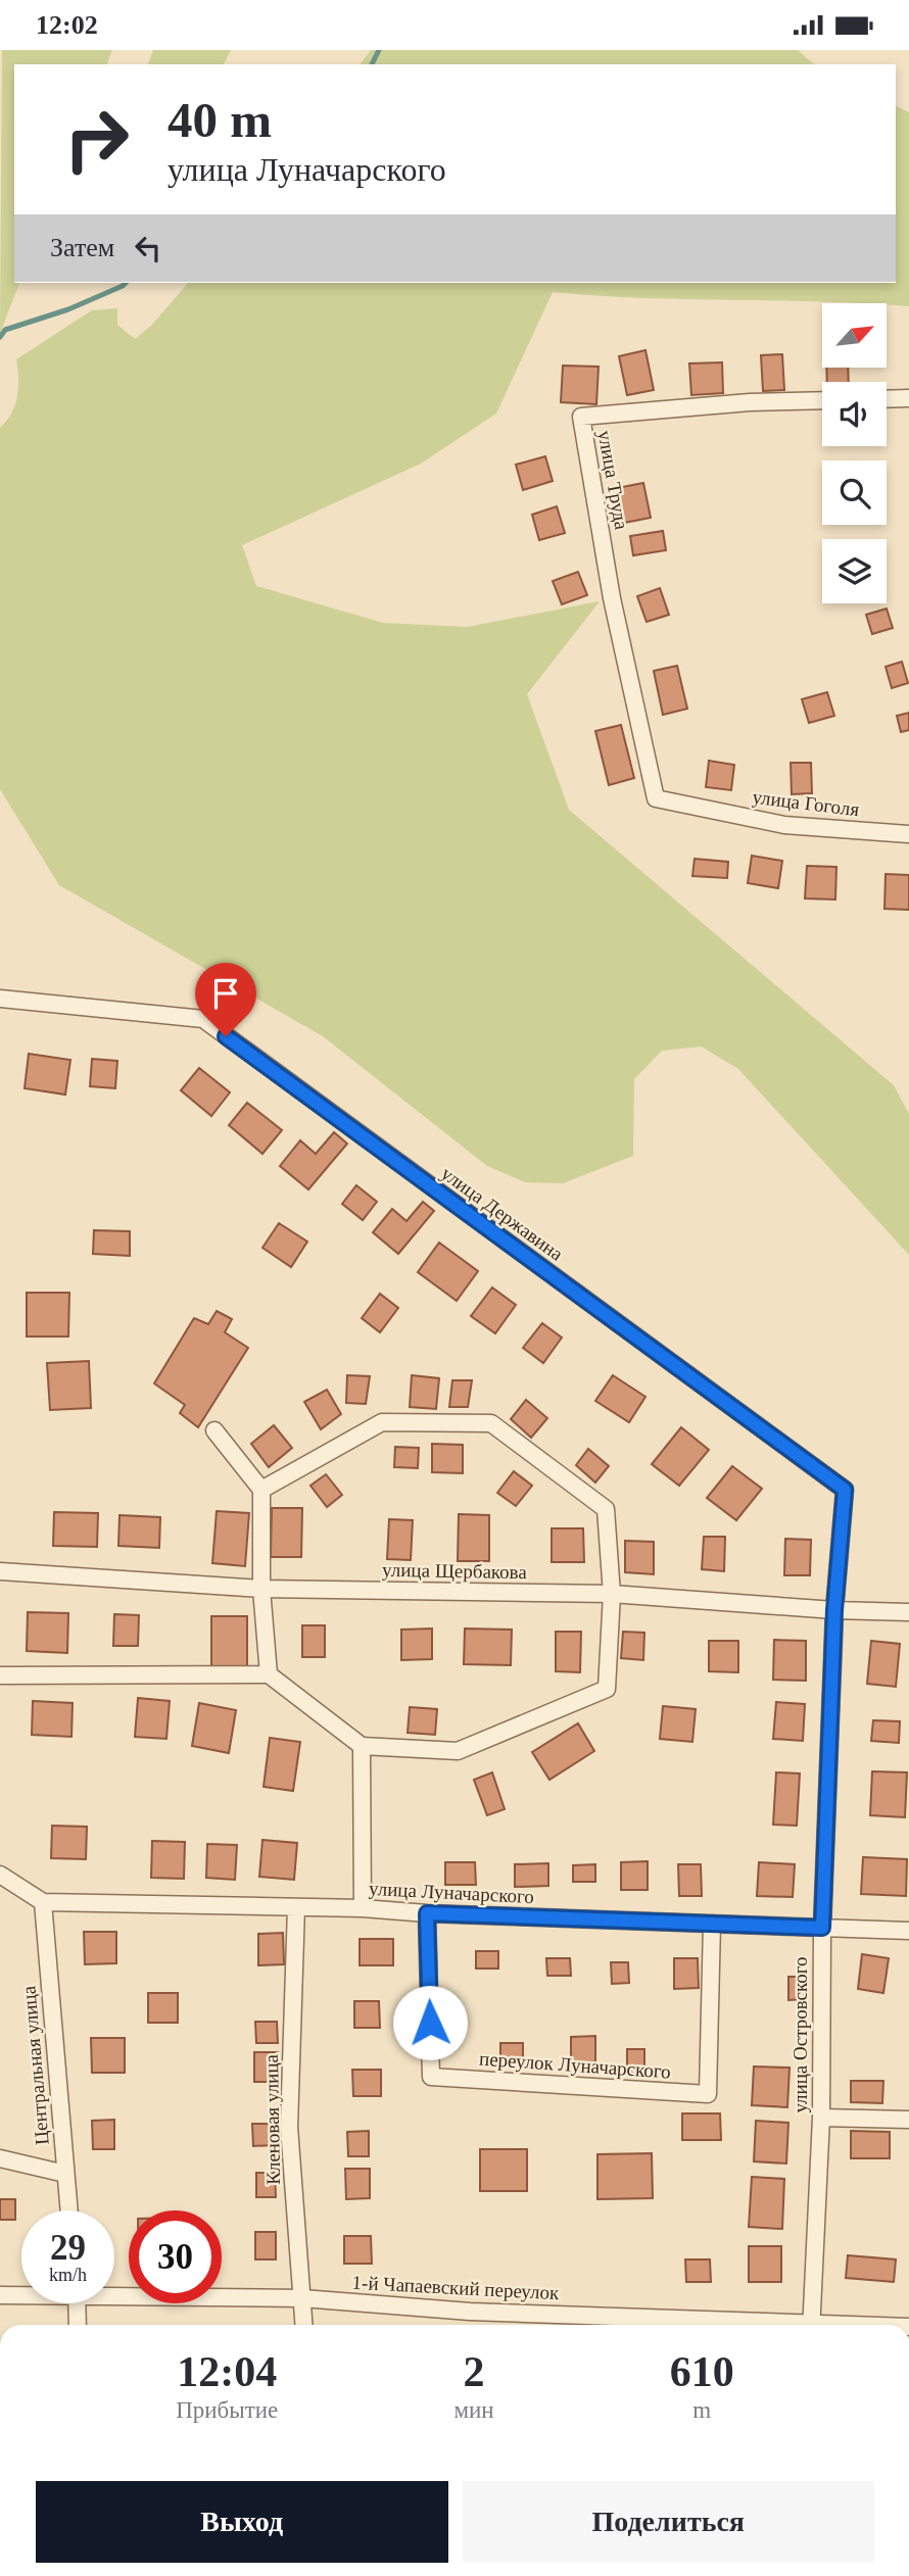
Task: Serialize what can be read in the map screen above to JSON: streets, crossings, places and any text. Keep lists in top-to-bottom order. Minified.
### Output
{"streets":{"street":["улица Труда","улица Гоголя","улица Державина","улица Щербакова","улица Луначарского","улица Островского","переулок Луначарского","Центральная улица","Кленовая улица","1-й Чапаевский переулок"]},"crossings":[["улица Труда","улица Гоголя"],["улица Державина","улица Щербакова"],["улица Державина","улица Островского"],["улица Щербакова","улица Островского"],["улица Луначарского","улица Островского"],["улица Луначарского","переулок Луначарского"],["улица Луначарского","Центральная улица"],["улица Луначарского","Кленовая улица"],["Кленовая улица","1-й Чапаевский переулок"]],"north":"top right","page":{"status":"12:02","turn":["40 m","улица Луначарского"],"then":"Затем","speed":"29 km/h","limit":"30","eta":["12:04","Прибытие","2","мин","610","m"],"buttons":["Выход","Поделиться"]}}
